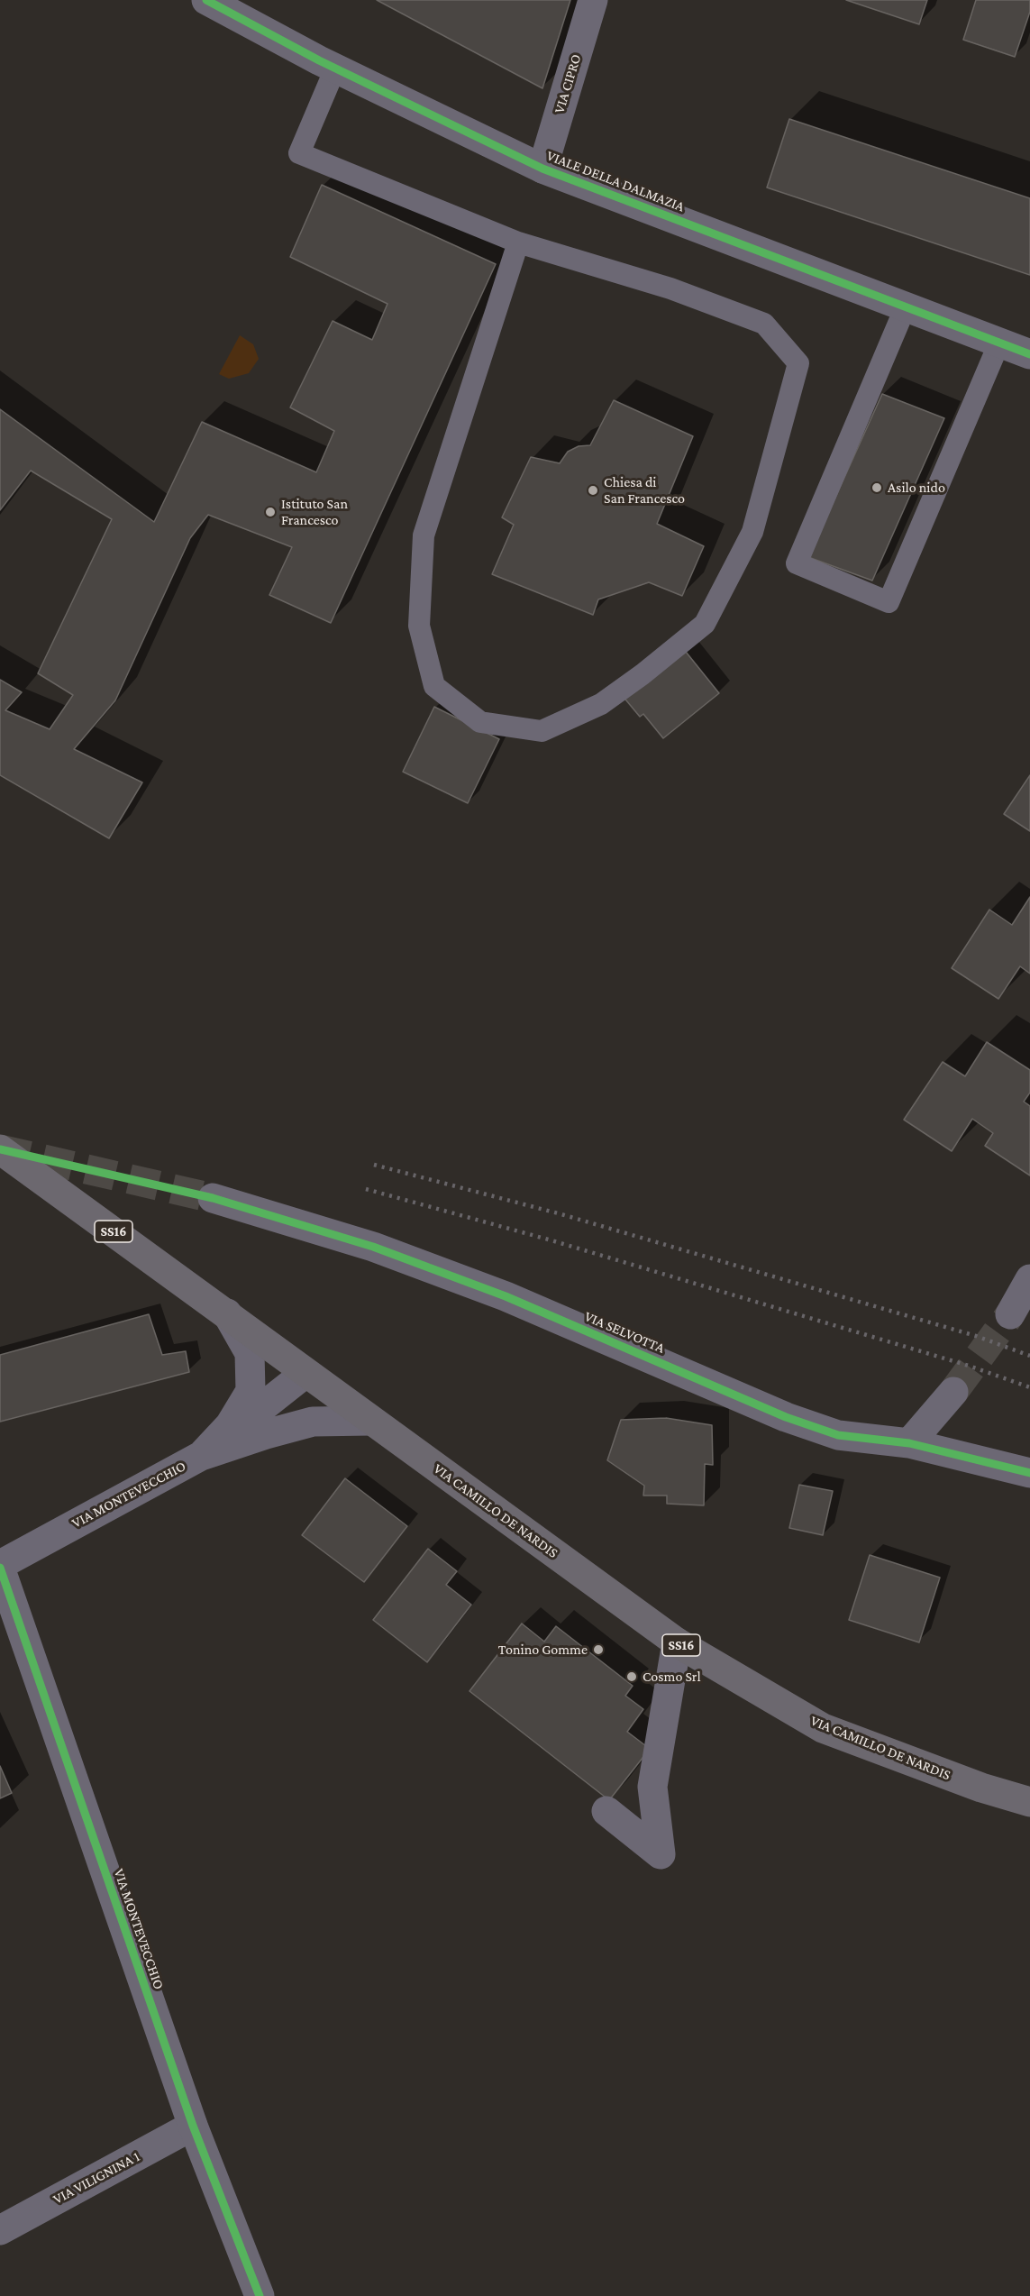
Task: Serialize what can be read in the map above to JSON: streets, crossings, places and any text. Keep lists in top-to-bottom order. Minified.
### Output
{"streets":{"main road":["SS16","VIA CAMILLO DE NARDIS"],"street":["VIA CIPRO","VIALE DELLA DALMAZIA","VIA SELVOTTA","VIA MONTEVECCHIO","VIA VILIGNINA 1"]},"crossings":[["VIA CIPRO","VIALE DELLA DALMAZIA"],["VIA MONTEVECCHIO","VIA CAMILLO DE NARDIS"],["VIA MONTEVECCHIO","VIA VILIGNINA 1"]],"places":["Asilo nido","Chiesa di San Francesco","Istituto San Francesco","Tonino Gomme","Cosmo Srl"]}
